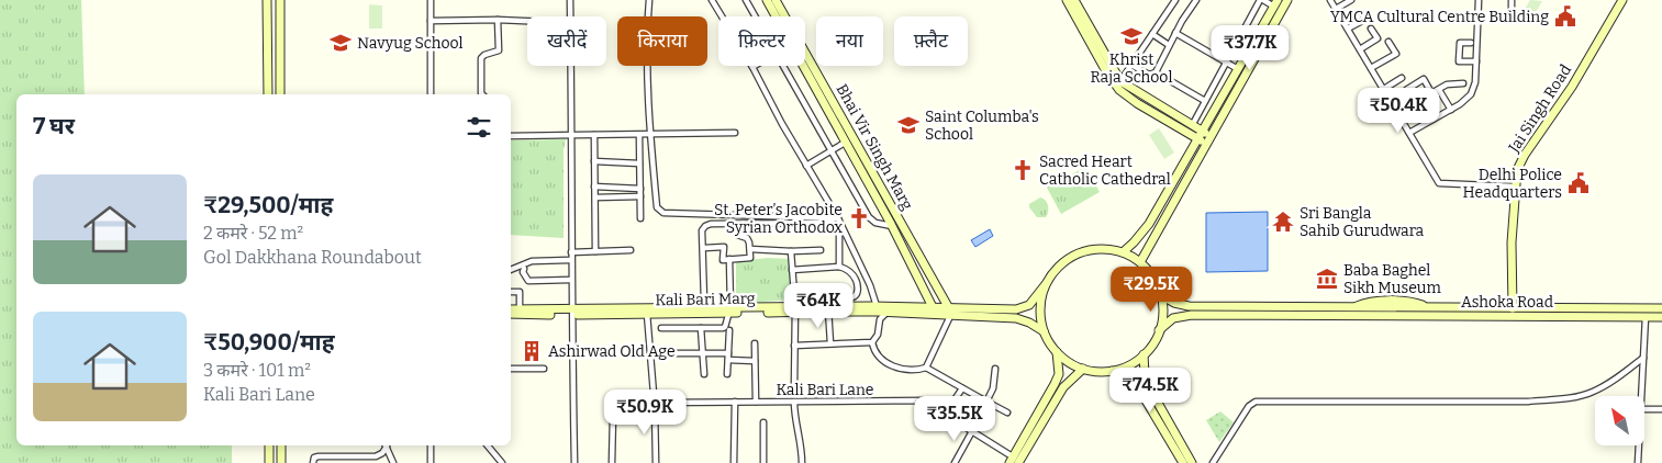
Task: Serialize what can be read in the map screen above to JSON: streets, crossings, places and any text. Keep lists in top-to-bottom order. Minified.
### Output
{"streets":{"street":["Jai Singh Road","Bhai Vir Singh Marg","Kali Bari Marg","Ashoka Road","Kali Bari Lane"]},"crossings":[["Jai Singh Road","Ashoka Road"],["Bhai Vir Singh Marg","Kali Bari Marg"]],"places":{"public building":["YMCA Cultural Centre Building","Delhi Police Headquarters"],"school or university":["Khrist Raja School","Navyug School","Saint Columba's School"],"church":["Sacred Heart Catholic Cathedral","St. Peter’s Jacobite Syrian Orthodox"],"temple":["Sri Bangla Sahib Gurudwara"],"museum":["Baba Baghel Sikh Museum"],"building":["Ashirwad Old Age"]},"north":"top left","page":{"chip":["खरीदें","किराया","फ़िल्टर","नया","फ़्लैट"],"price":["₹37.7K","₹50.4K","₹29.5K","₹64K","₹74.5K","₹50.9K","₹35.5K"],"heading":"7 घर","list":[{"name":"₹29,500/माह","note":"2 कमरे · 52 m² · Gol Dakkhana Roundabout"},{"name":"₹50,900/माह","note":"3 कमरे · 101 m² · Kali Bari Lane"}]}}
